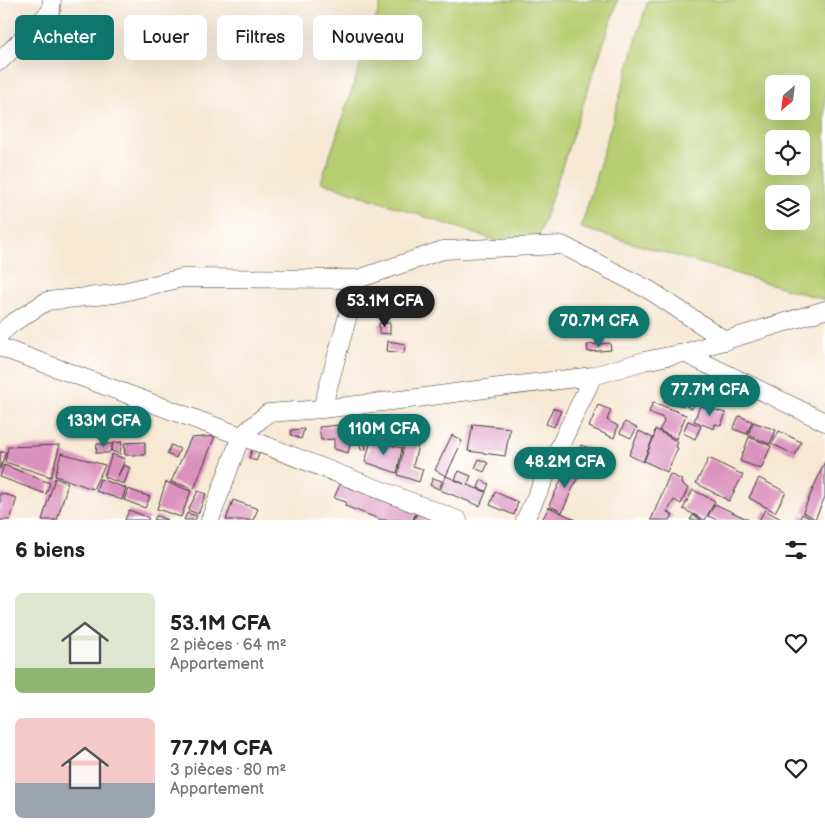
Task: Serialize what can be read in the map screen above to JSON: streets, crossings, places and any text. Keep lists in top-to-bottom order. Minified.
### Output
{"north":"bottom left","page":{"chip":["Acheter","Louer","Filtres","Nouveau"],"price":["53.1M CFA","70.7M CFA","77.7M CFA","133M CFA","110M CFA","48.2M CFA"],"heading":"6 biens","list":[{"name":"53.1M CFA","note":"2 pièces · 64 m² · Appartement"},{"name":"77.7M CFA","note":"3 pièces · 80 m² · Appartement"}]}}
